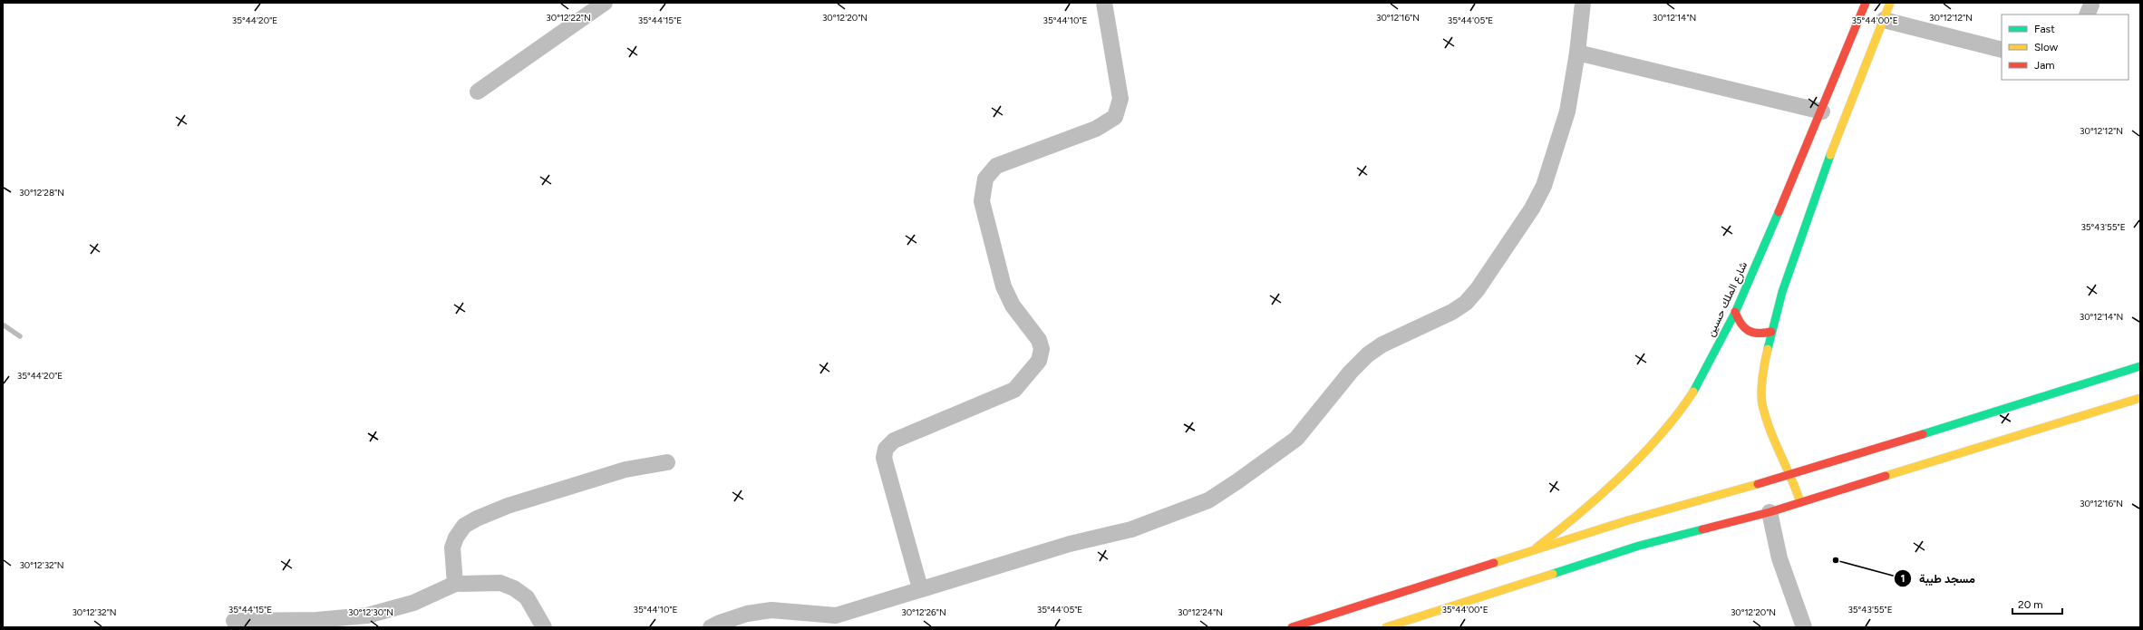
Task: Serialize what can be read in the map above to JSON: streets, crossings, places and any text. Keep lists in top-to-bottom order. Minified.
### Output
{"streets":{"main road":["شارع الملك حسين"]},"places":["مسجد طيبة"],"legend":["Fast","Slow","Jam"],"scale_bar":"20 m","coordinates":["30°12'22\"N","30°12'20\"N","30°12'16\"N","30°12'14\"N","30°12'12\"N","35°44'20\"E","35°44'15\"E","35°44'10\"E","35°44'05\"E","35°44'00\"E","30°12'28\"N","35°43'55\"E","30°12'32\"N","30°12'30\"N","30°12'26\"N","30°12'24\"N"]}
